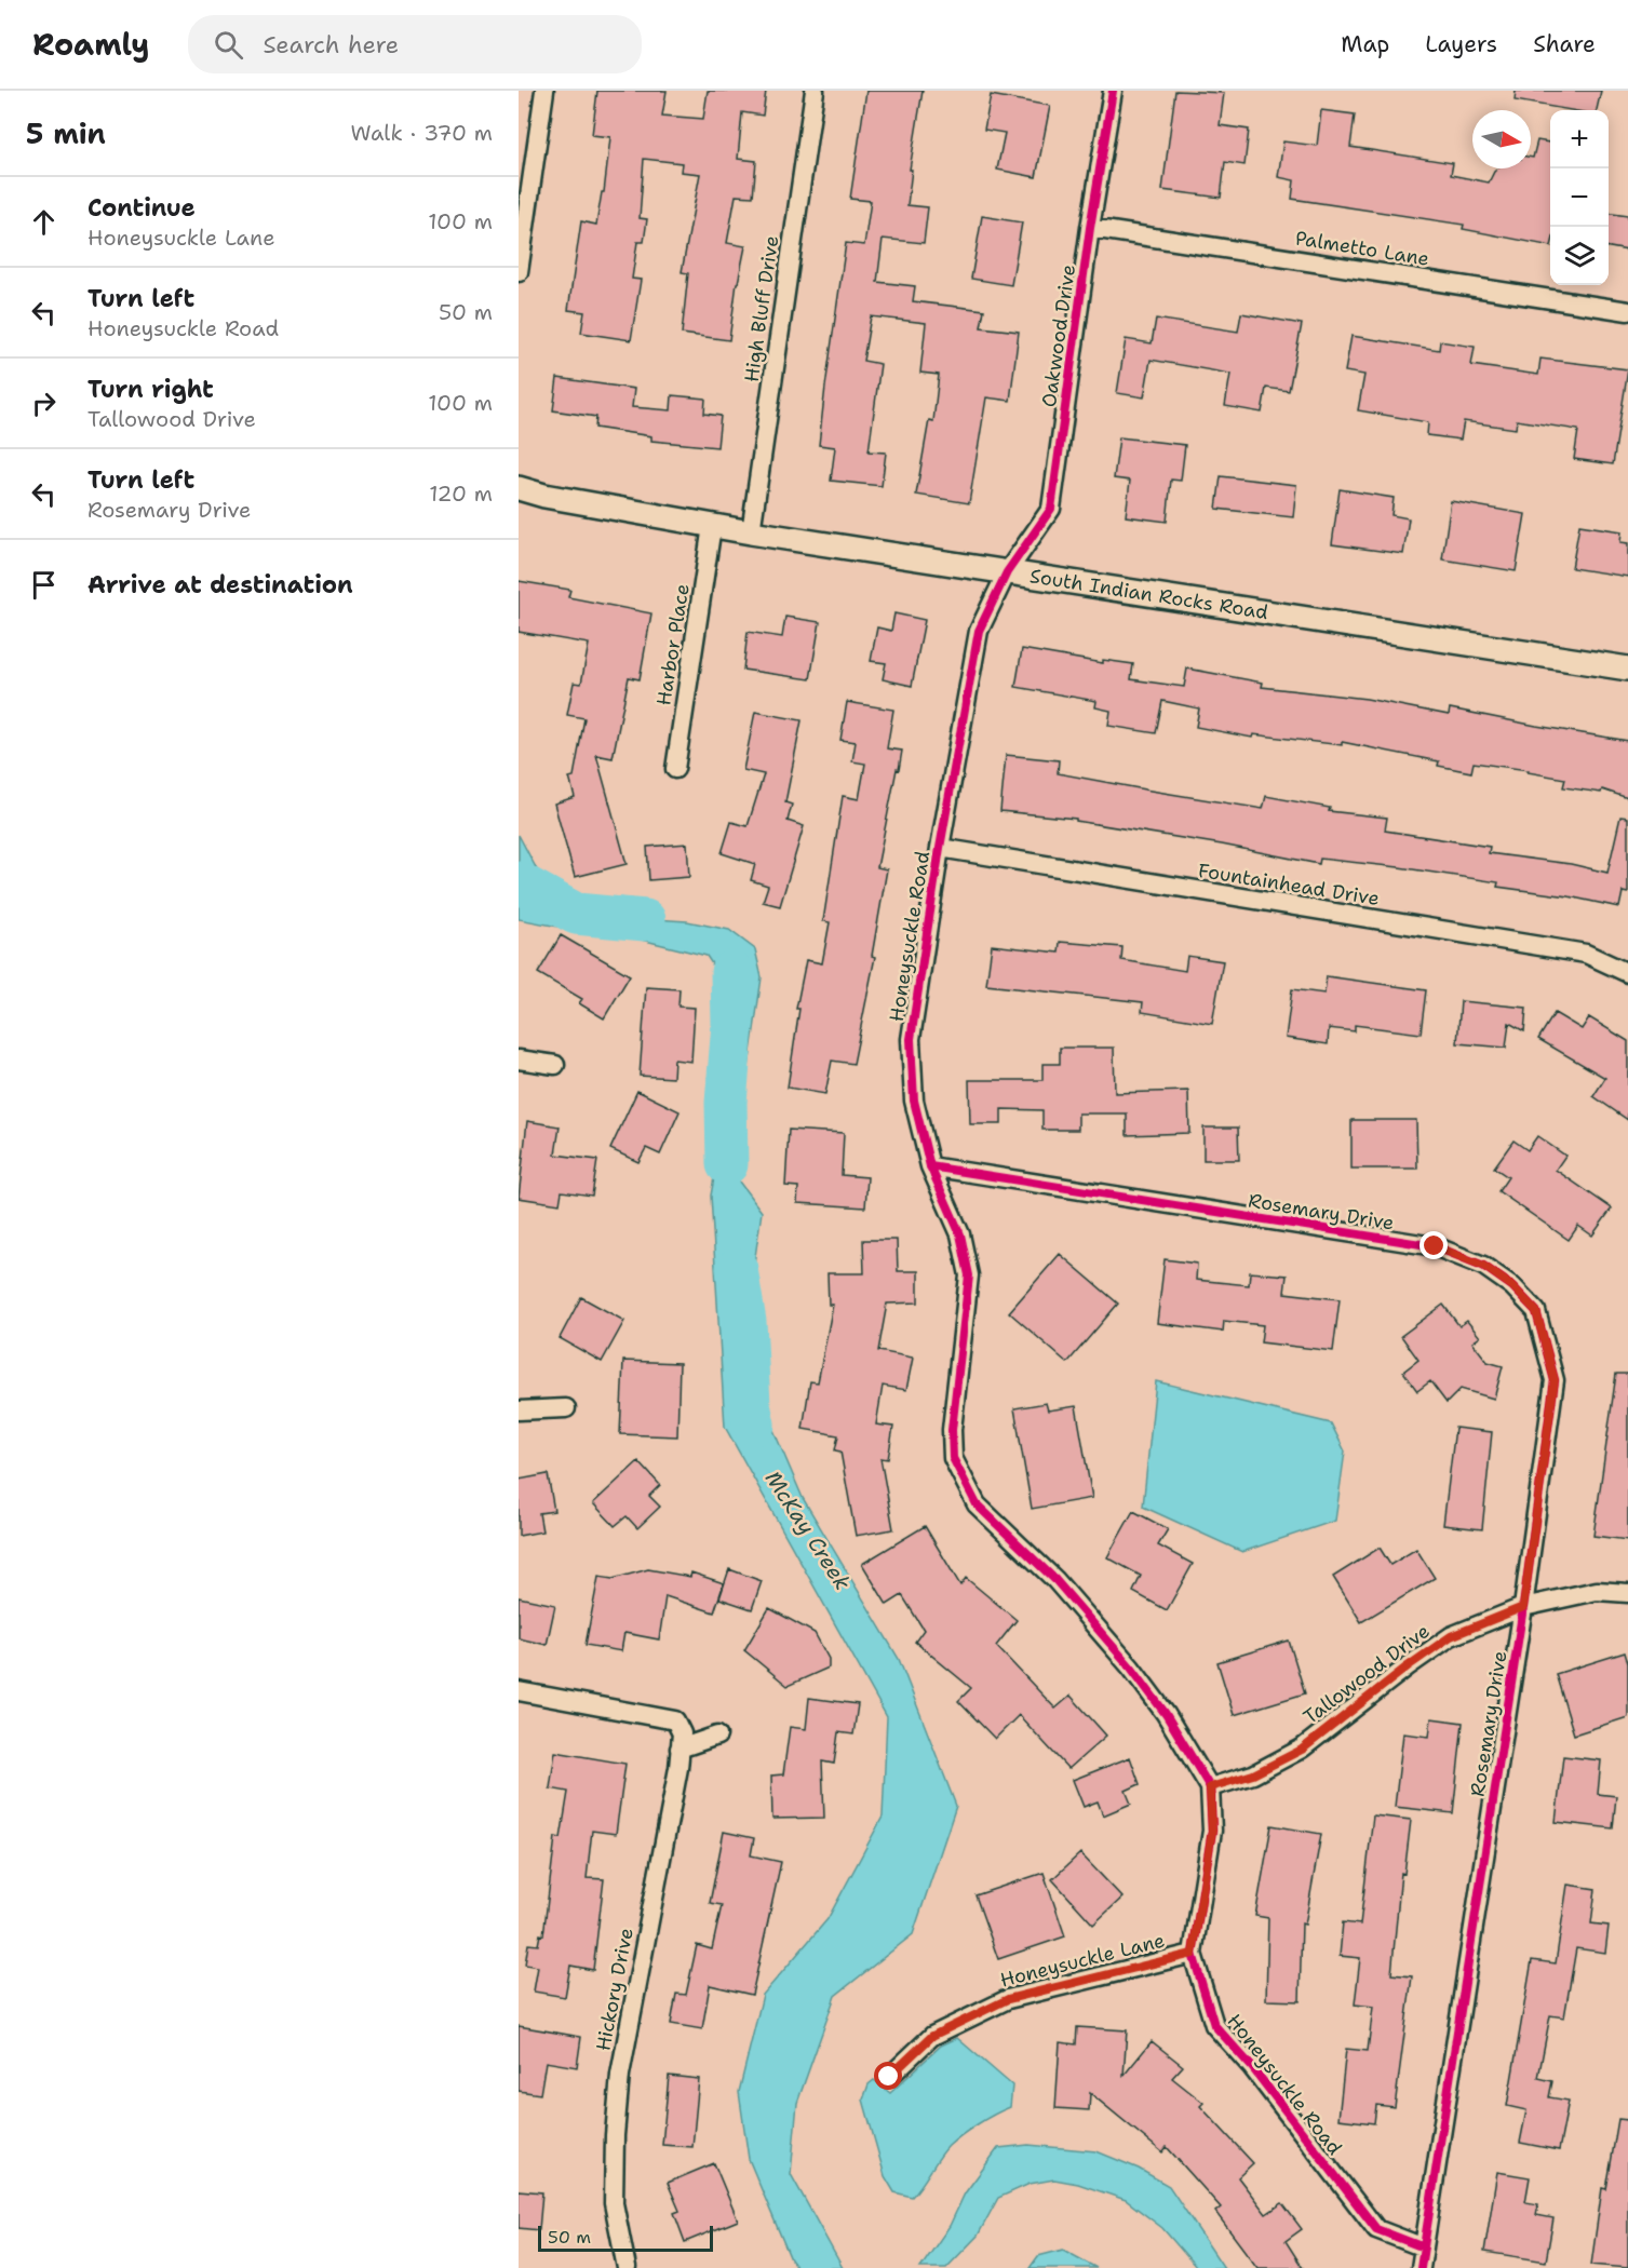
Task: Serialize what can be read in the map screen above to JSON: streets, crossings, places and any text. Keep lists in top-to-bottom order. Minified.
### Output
{"streets":{"street":["Palmetto Lane","High Bluff Drive","Oakwood Drive","South Indian Rocks Road","Harbor Place","Fountainhead Drive","Honeysuckle Road","Rosemary Drive","Tallowood Drive","Honeysuckle Lane","Hickory Drive"]},"crossings":[["Palmetto Lane","Oakwood Drive"],["High Bluff Drive","South Indian Rocks Road"],["Oakwood Drive","South Indian Rocks Road"],["Oakwood Drive","Honeysuckle Road"],["South Indian Rocks Road","Harbor Place"],["South Indian Rocks Road","Honeysuckle Road"],["Fountainhead Drive","Honeysuckle Road"],["Honeysuckle Road","Rosemary Drive"],["Honeysuckle Road","Tallowood Drive"],["Honeysuckle Road","Honeysuckle Lane"],["Rosemary Drive","Tallowood Drive"]],"water":["McKay Creek"],"scale_bar":"50 m","north":"right","page":{"header":"Roamly","search":"Search here","nav":["Map","Layers","Share"],"heading":["5 min","Walk · 370 m"],"map_buttons":["+","−"],"list":[["Continue","Honeysuckle Lane","100 m"],["Turn left","Honeysuckle Road","50 m"],["Turn right","Tallowood Drive","100 m"],["Turn left","Rosemary Drive","120 m"],"Arrive at destination"],"scale":"50 m"}}
